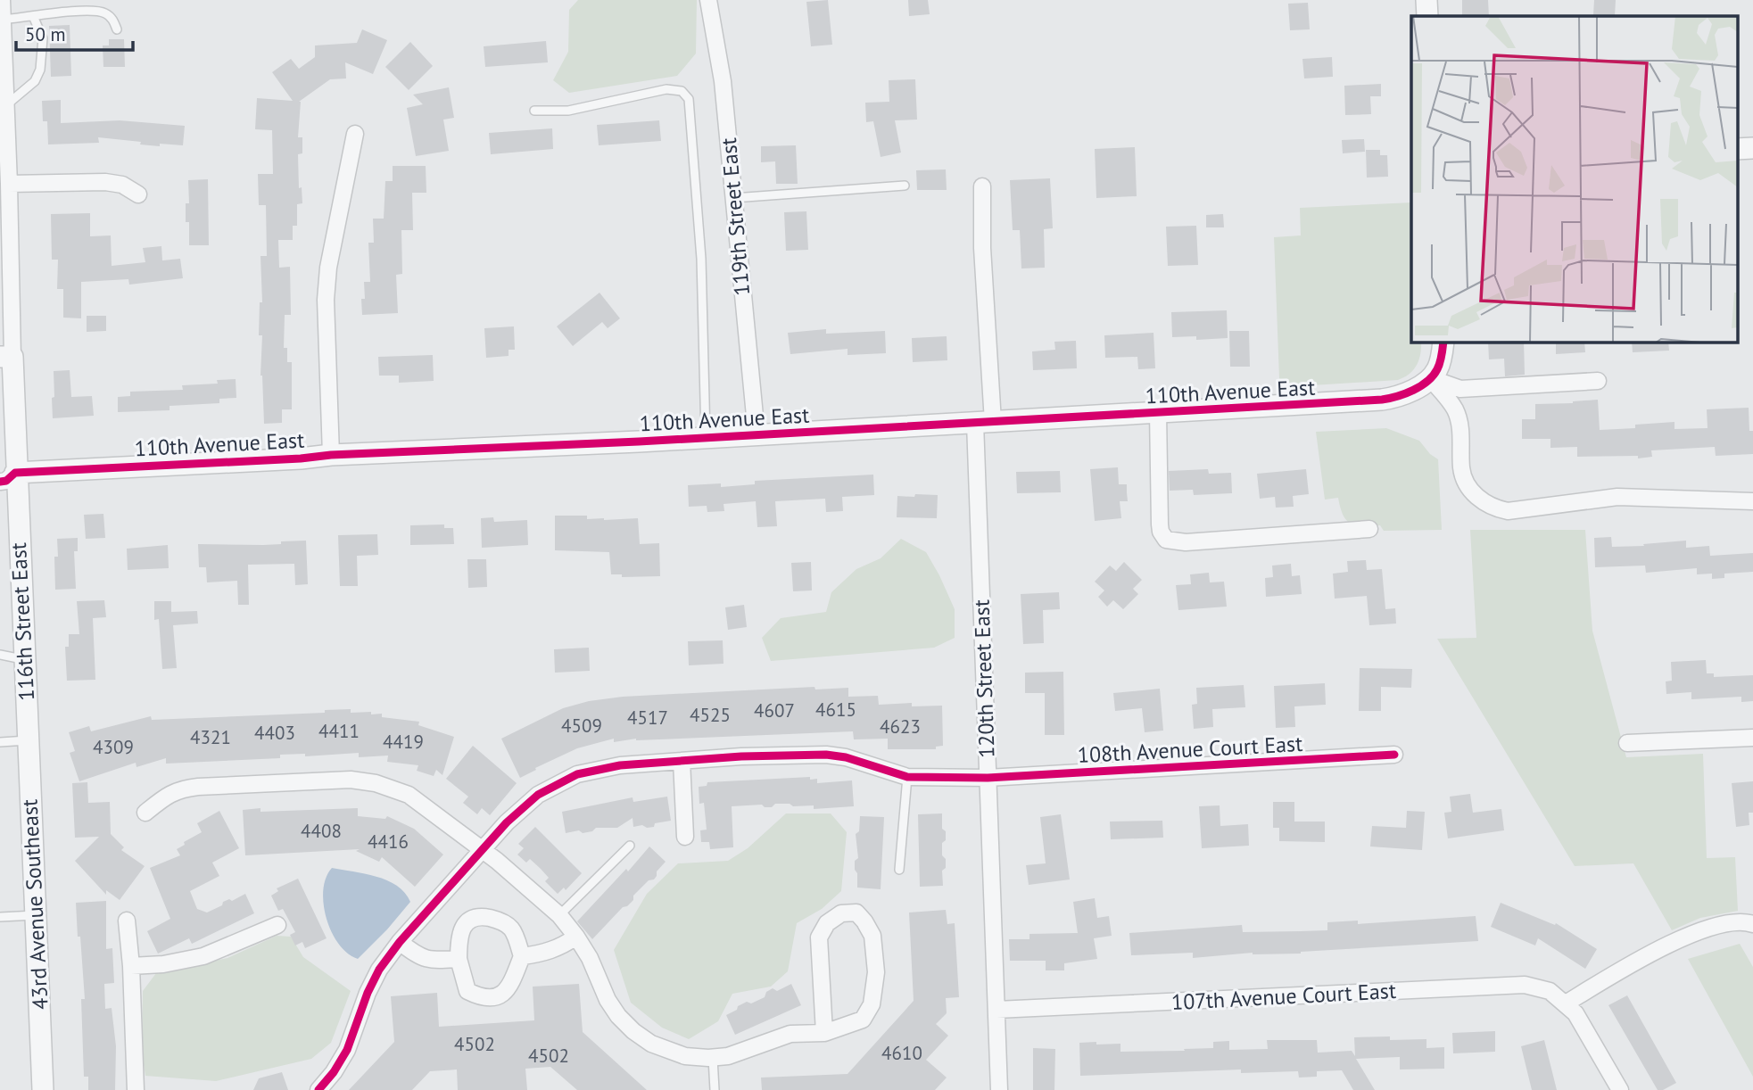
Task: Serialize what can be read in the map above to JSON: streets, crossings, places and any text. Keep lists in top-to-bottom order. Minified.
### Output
{"streets":{"street":["119th Street East","110th Avenue East","116th Street East","120th Street East","108th Avenue Court East","43rd Avenue Southeast","107th Avenue Court East"]},"crossings":[["119th Street East","110th Avenue East"],["110th Avenue East","116th Street East"],["110th Avenue East","120th Street East"],["116th Street East","43rd Avenue Southeast"],["120th Street East","108th Avenue Court East"],["120th Street East","107th Avenue Court East"]],"house_numbers":["4615","4607","4525","4517","4509","4623","4411","4403","4321","4419","4309","4408","4416","4502","4610","4502"],"scale_bar":"50 m"}
